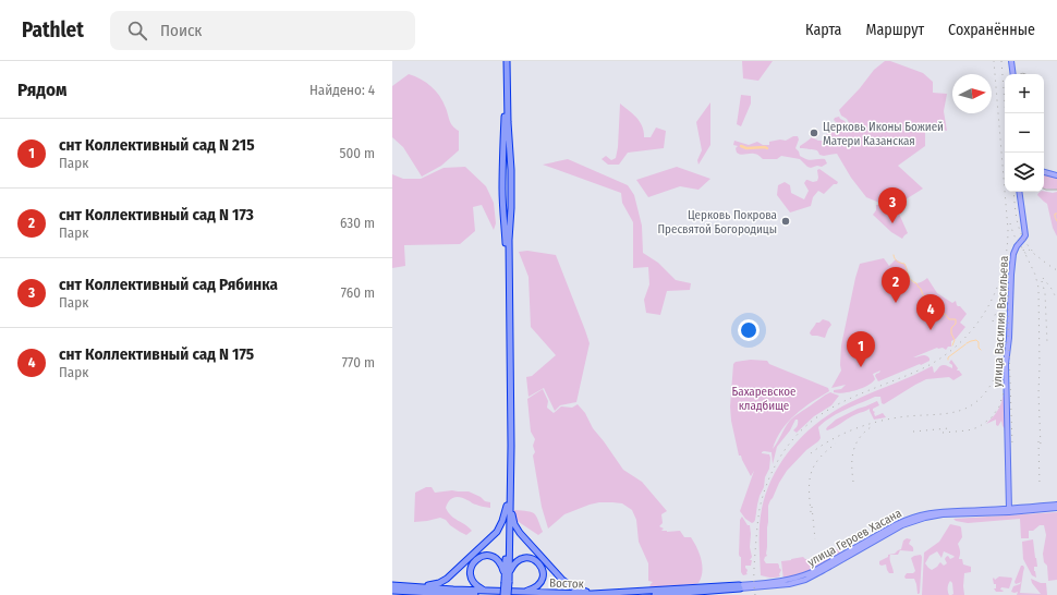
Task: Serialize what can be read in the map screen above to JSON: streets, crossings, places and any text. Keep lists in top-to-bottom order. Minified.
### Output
{"streets":{"highway":["Восток"],"main road":["улица Василия Васильева","улица Героев Хасана"]},"crossings":[["улица Василия Васильева","улица Героев Хасана"],["улица Героев Хасана","Восток"]],"parks":["Бахаревское кладбище"],"places":["Церковь Иконы Божией Матери Казанская","Церковь Покрова Пресвятой Богородицы"],"north":"right","page":{"header":"Pathlet","search":"Поиск","nav":["Карта","Маршрут","Сохранённые"],"heading":["Рядом","Найдено: 4"],"map_buttons":["+","−"],"list":[{"mark":"1","name":"снт Коллективный сад N 215","note":"Парк","value":"500 m"},{"mark":"2","name":"снт Коллективный сад N 173","note":"Парк","value":"630 m"},{"mark":"3","name":"снт Коллективный сад Рябинка","note":"Парк","value":"760 m"},{"mark":"4","name":"снт Коллективный сад N 175","note":"Парк","value":"770 m"}],"pins":["3","2","4","1"]}}
